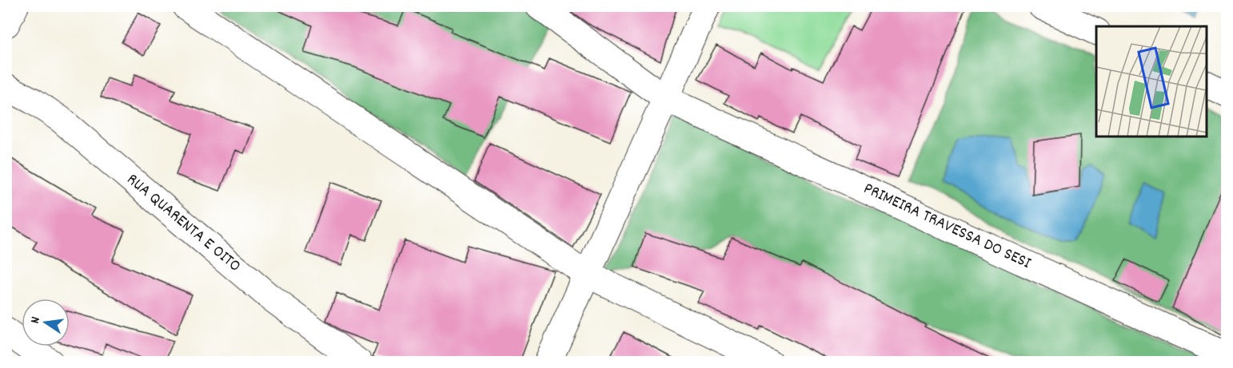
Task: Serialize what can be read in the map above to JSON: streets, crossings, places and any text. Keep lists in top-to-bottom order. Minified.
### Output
{"streets":{"street":["RUA QUARENTA E OITO","PRIMEIRA TRAVESSA DO SESI"]},"north":"left"}
